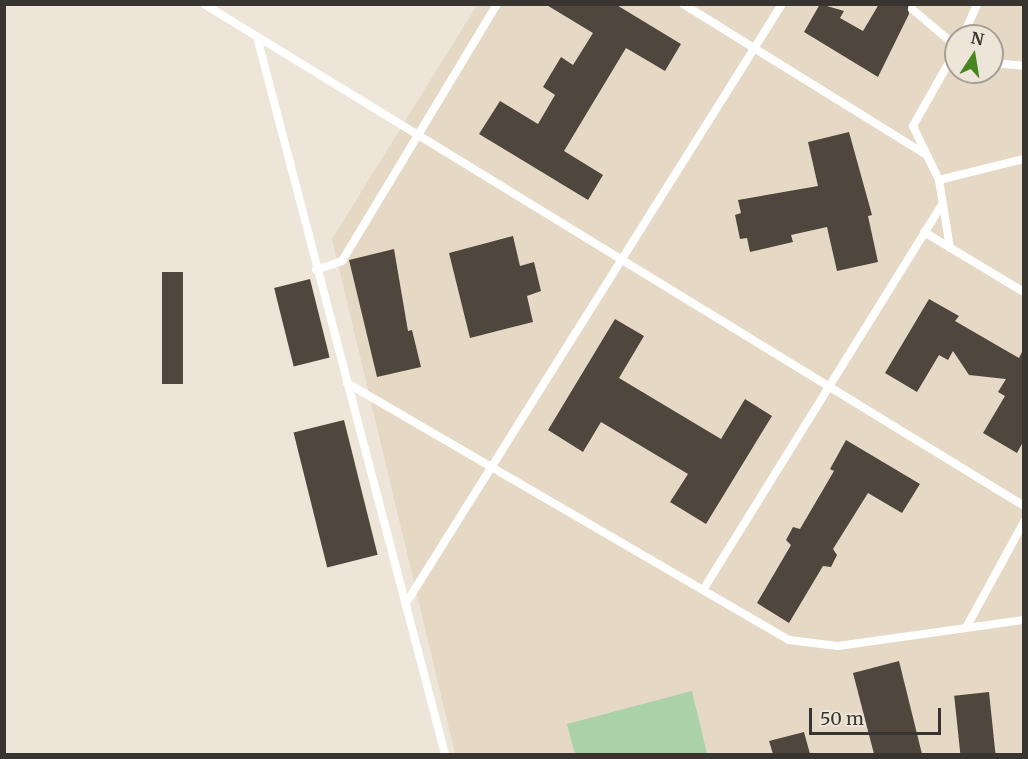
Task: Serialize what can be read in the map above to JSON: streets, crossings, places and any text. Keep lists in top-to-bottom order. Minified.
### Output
{"scale_bar":"50 m","north":"top"}
